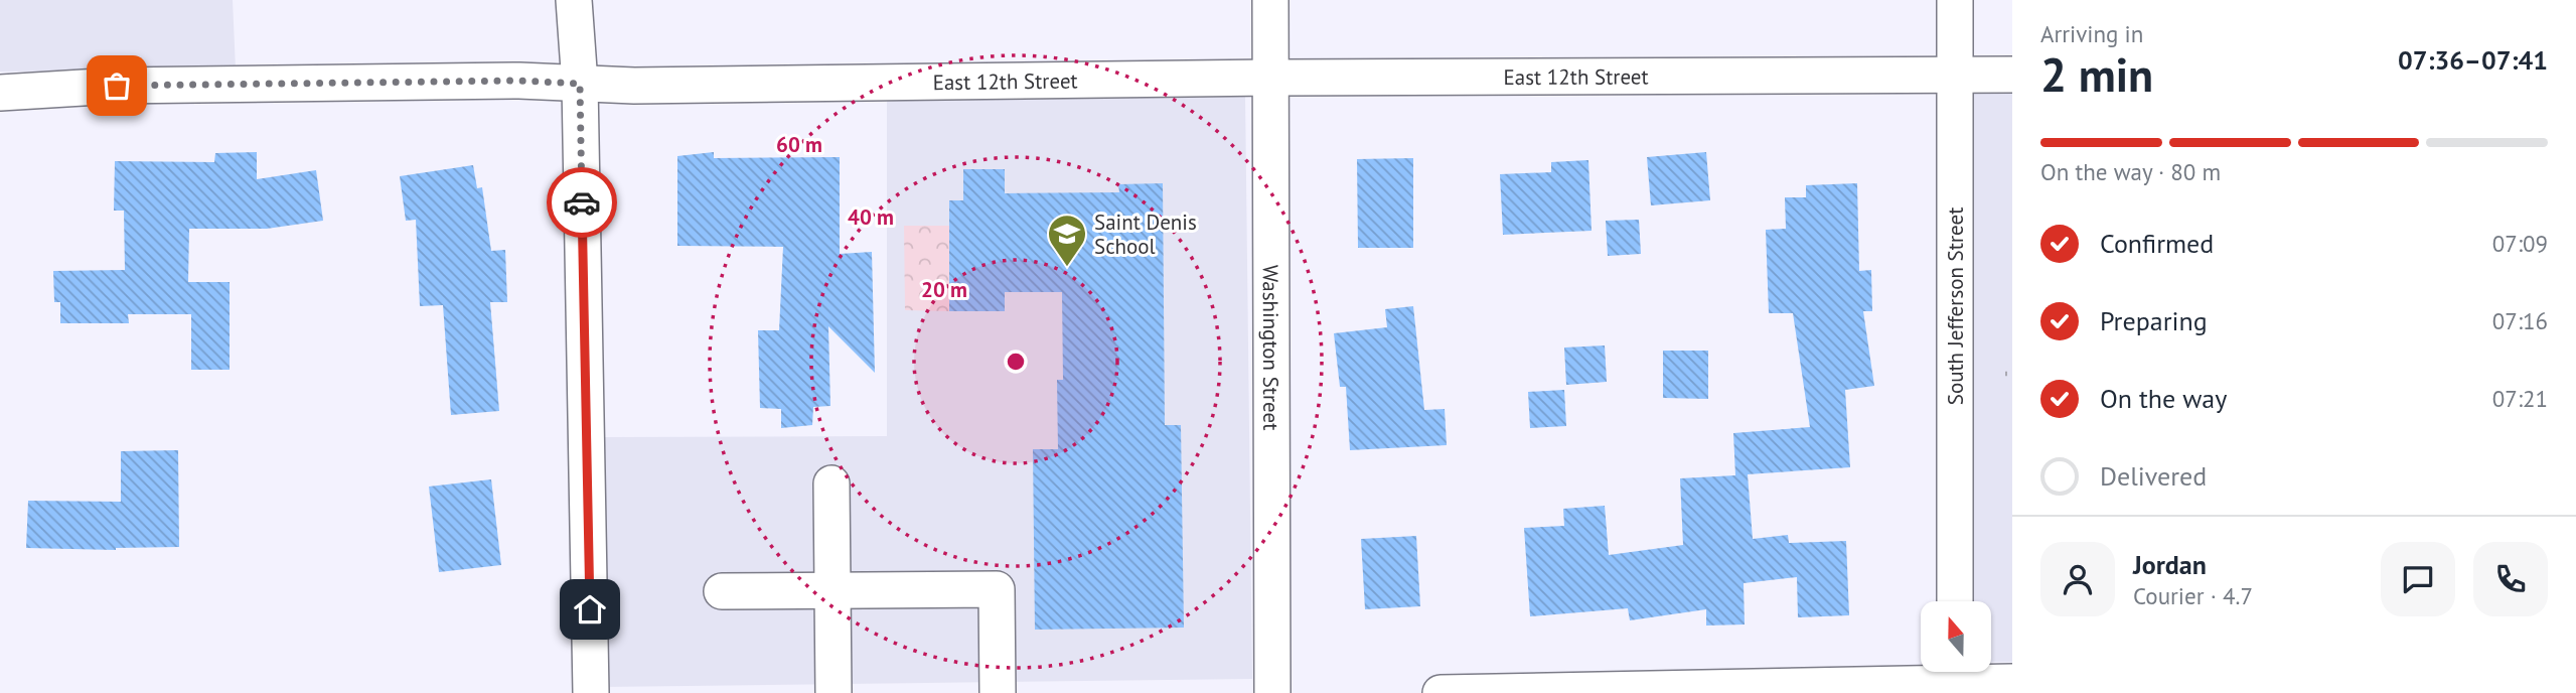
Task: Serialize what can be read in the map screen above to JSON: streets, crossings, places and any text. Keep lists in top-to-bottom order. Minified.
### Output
{"streets":{"street":["East 12th Street","South Jefferson Street","Washington Street"]},"crossings":[["East 12th Street","South Jefferson Street"],["East 12th Street","Washington Street"]],"places":{"school or university":["Saint Denis School"]},"north":"top","page":{"heading":["2 min","Arriving in","07:36–07:41"],"panel":["Jordan","Courier · 4.7"],"bar":"On the way · 80 m","list":[["Confirmed","07:09"],["Preparing","07:16"],["On the way","07:21"],"Delivered"]},"rings":["60 m","40 m","20 m"]}
